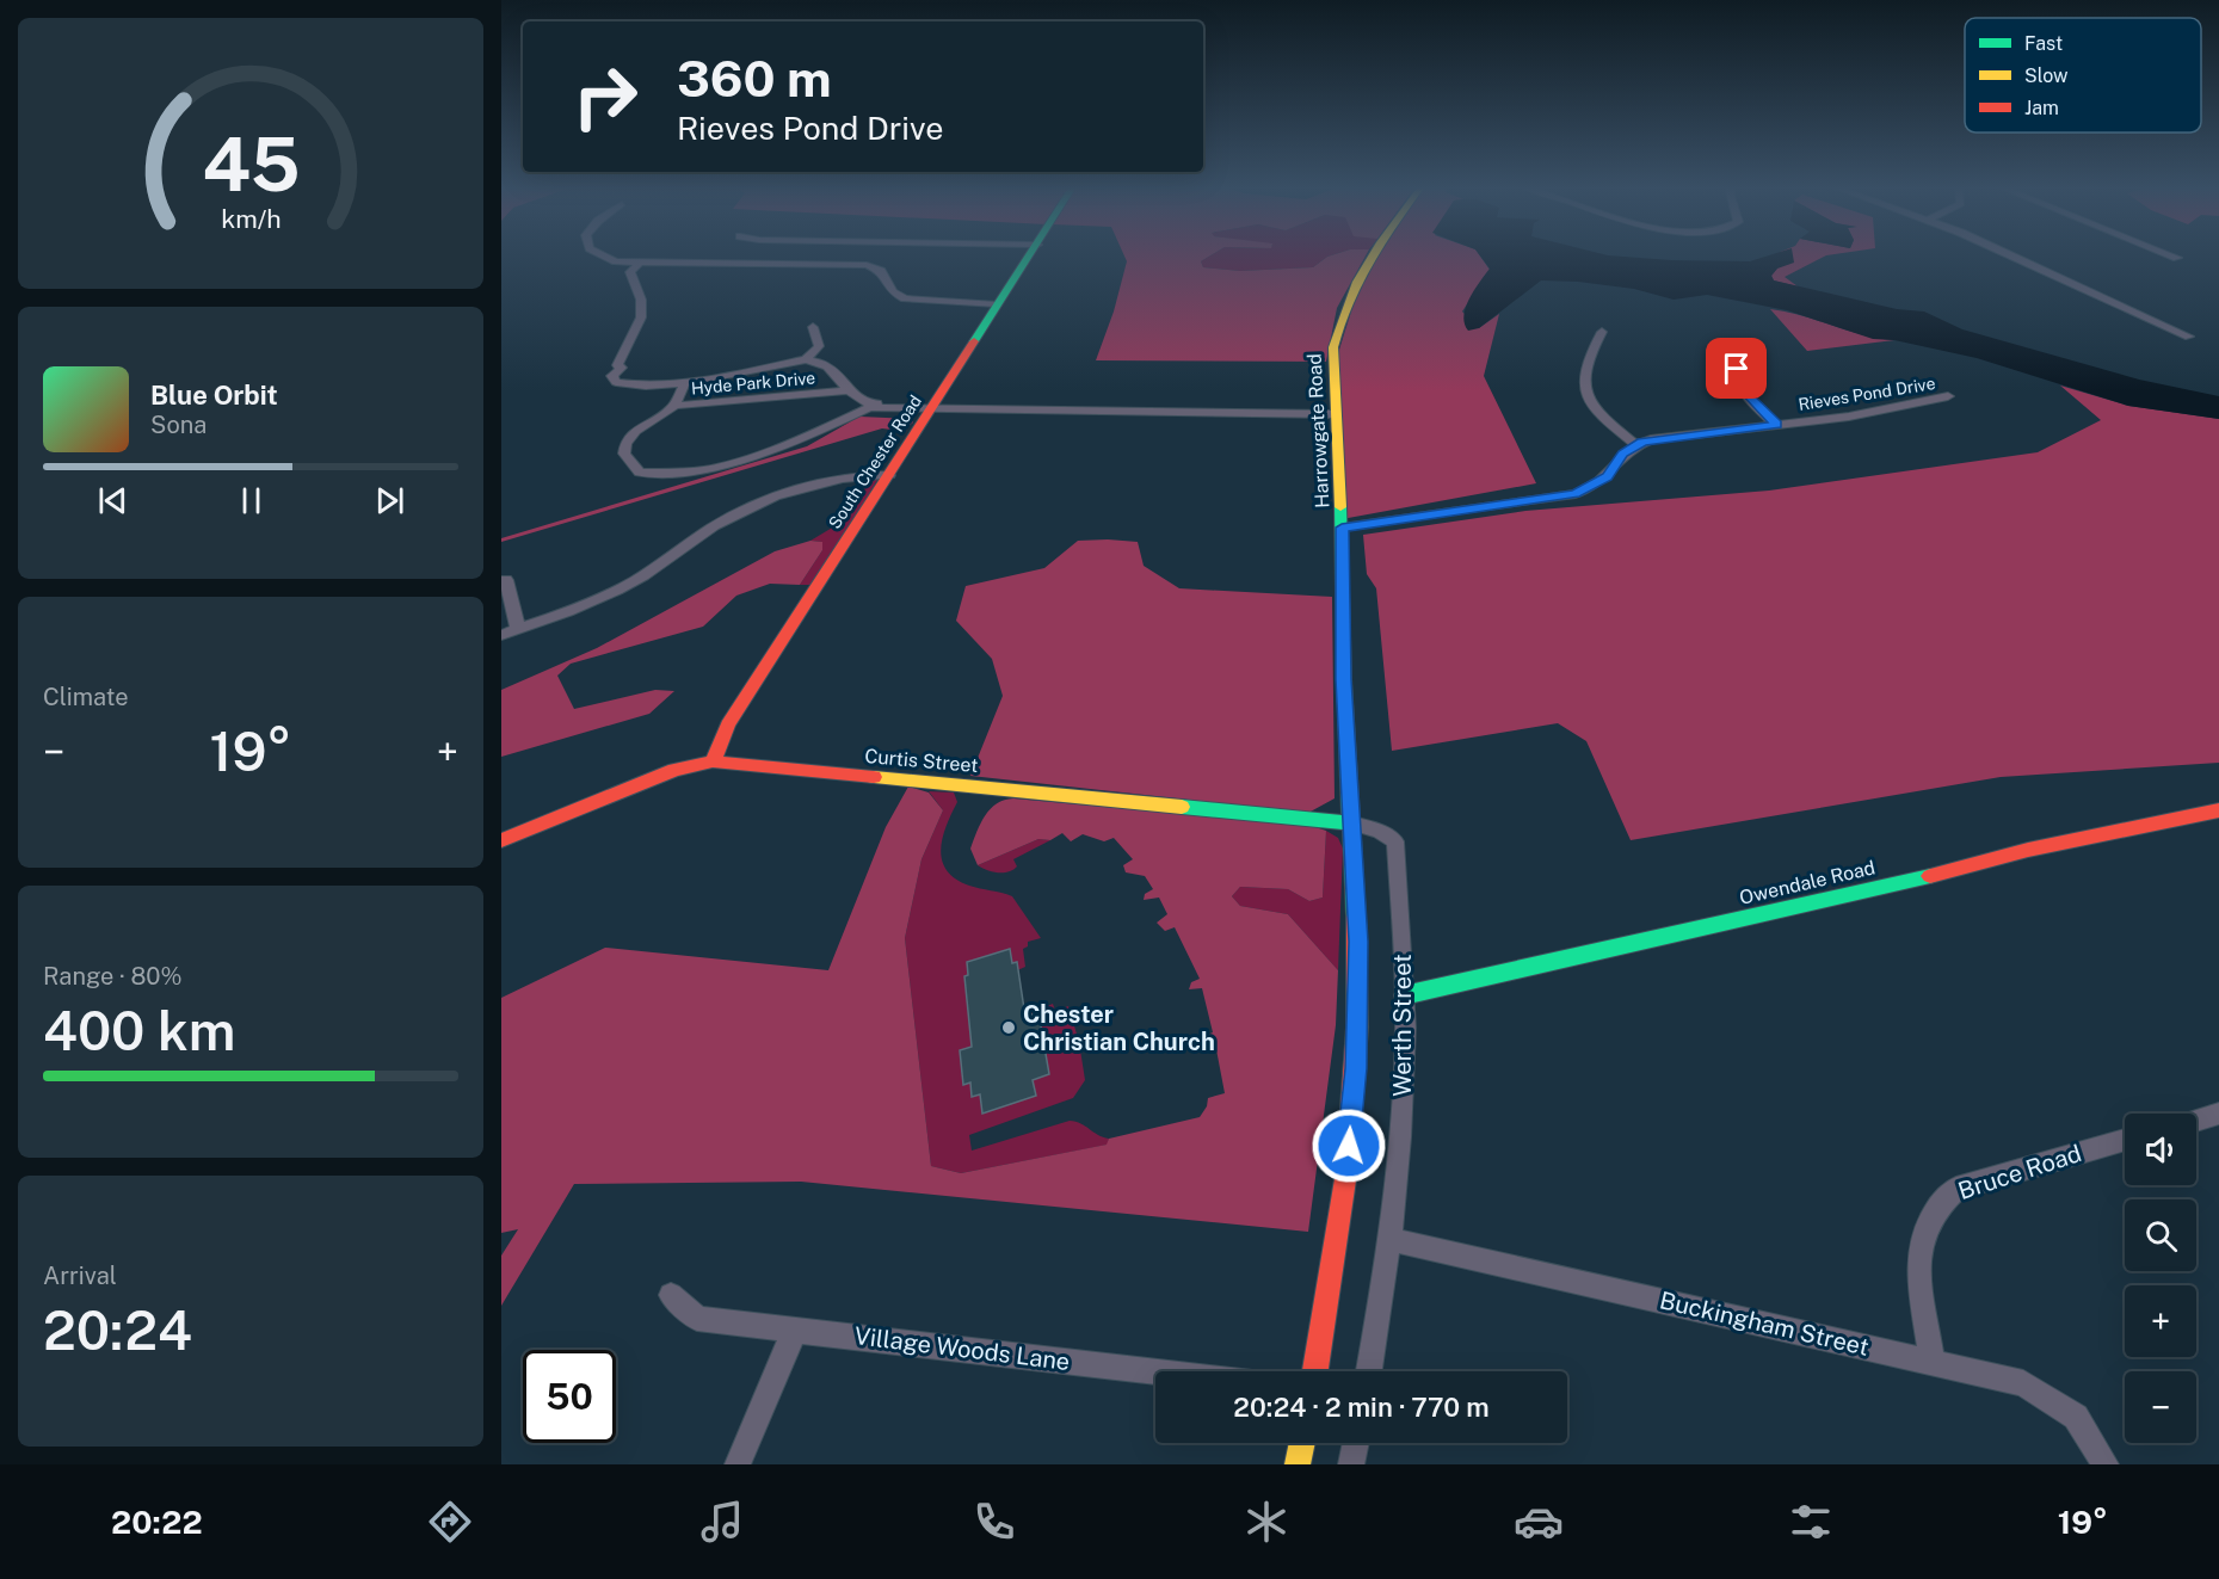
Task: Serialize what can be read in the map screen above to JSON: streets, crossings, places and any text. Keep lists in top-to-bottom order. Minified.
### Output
{"streets":{"street":["Hyde Park Drive","Rieves Pond Drive","Harrowgate Road","South Chester Road","Curtis Street","Owendale Road","Werth Street","Bruce Road","Buckingham Street","Village Woods Lane"]},"crossings":[["Harrowgate Road","Curtis Street"],["Harrowgate Road","Werth Street"],["South Chester Road","Curtis Street"],["Curtis Street","Werth Street"],["Owendale Road","Werth Street"],["Werth Street","Buckingham Street"],["Bruce Road","Buckingham Street"]],"places":["Chester Christian Church"],"legend":["Fast","Slow","Jam"],"page":{"turn":["360 m","Rieves Pond Drive"],"song":["Blue Orbit","Sona"],"tile":["Climate",["Range · 80%","400 km"],["Arrival","20:24"]],"heat":["−","19°","+"],"map_buttons":["+","−"],"limit":"50","trip":"20:24 · 2 min · 770 m","tabs":["20:22","19°"],"gauge":["45","km/h"]}}
